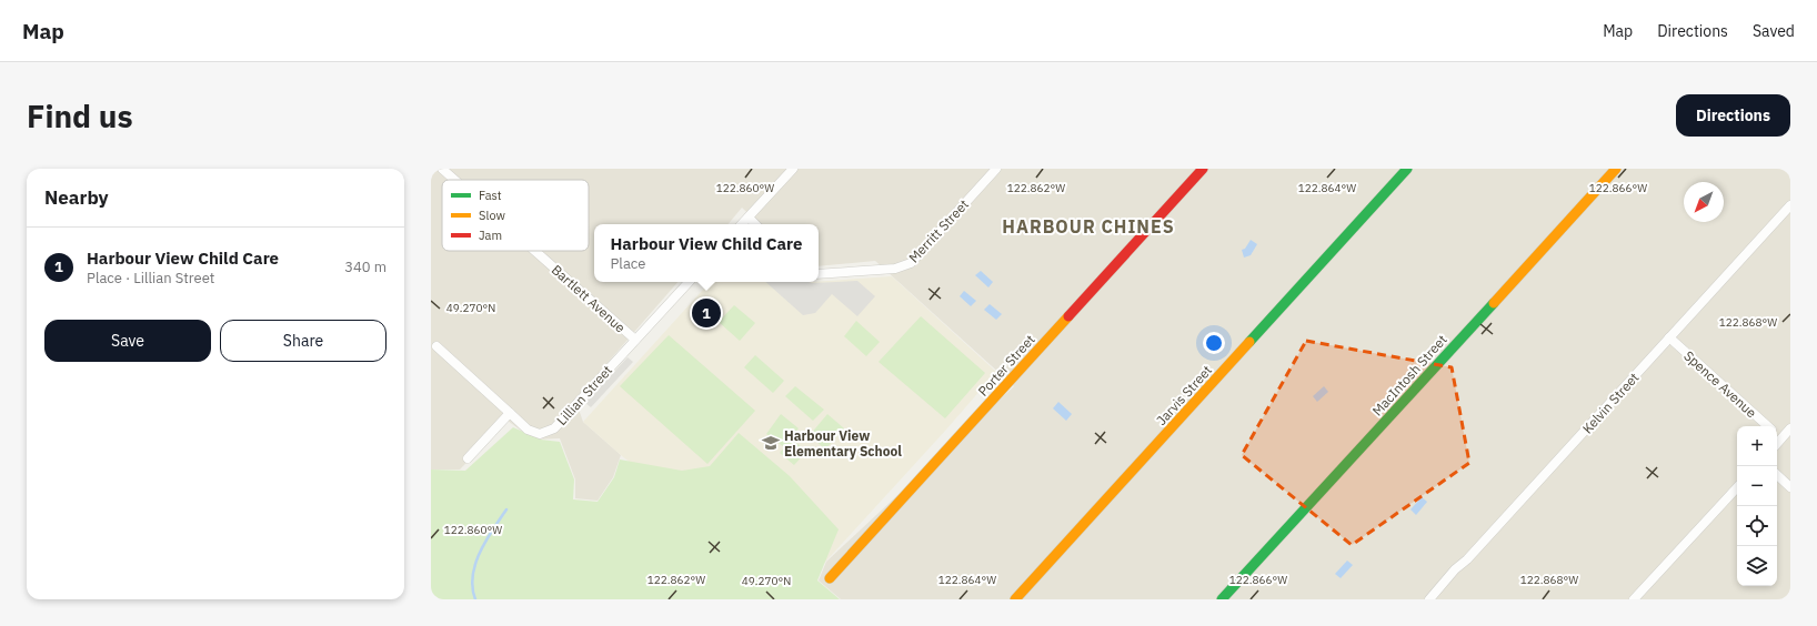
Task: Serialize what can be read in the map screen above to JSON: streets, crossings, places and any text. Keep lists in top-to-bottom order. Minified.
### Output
{"streets":{"street":["Merritt Street","Bartlett Avenue","Porter Street","MacIntosh Street","Spence Avenue","Lillian Street","Jarvis Street","Kelvin Street"]},"crossings":[["Bartlett Avenue","Lillian Street"],["Spence Avenue","Kelvin Street"]],"districts":["HARBOUR CHINES"],"places":{"school or university":["Harbour View Elementary School"]},"legend":["Fast","Slow","Jam"],"north":"bottom left","page":{"header":"Map","nav":["Map","Directions","Saved"],"buttons":["Directions",["Save","Share"]],"title":"Find us","heading":"Nearby","popup":["Harbour View Child Care","Place"],"list":[{"mark":"1","name":"Harbour View Child Care","note":"Place · Lillian Street","value":"340 m"}],"pins":"1","map_buttons":["+","−"]},"coordinates":["122.860°W","122.862°W","122.864°W","122.866°W","49.270°N","122.868°W"]}
